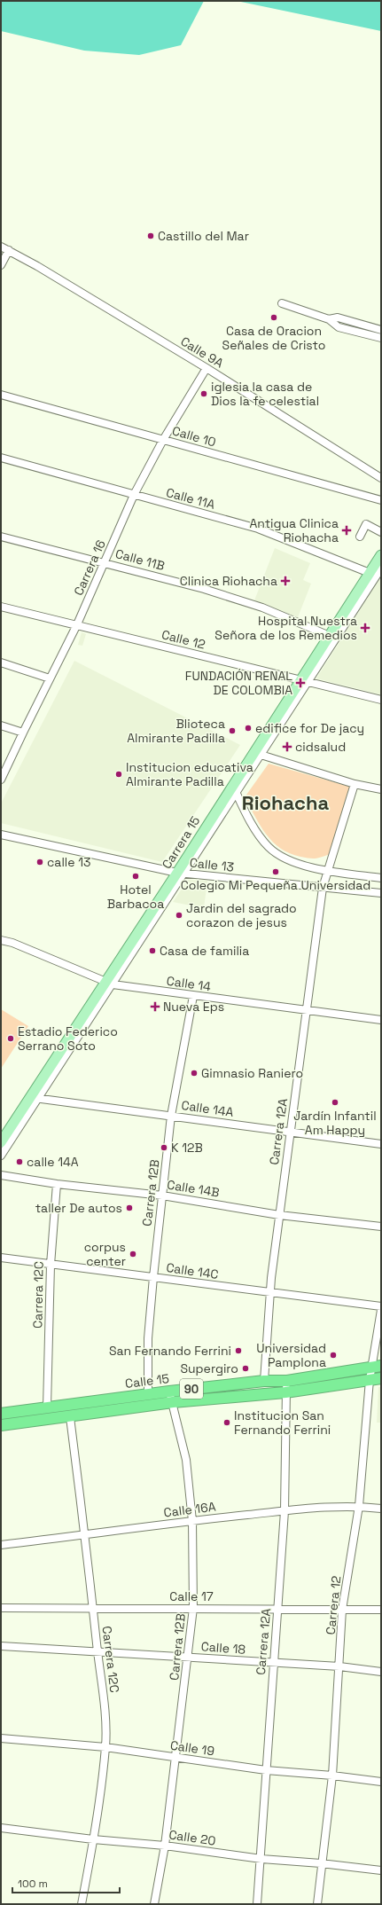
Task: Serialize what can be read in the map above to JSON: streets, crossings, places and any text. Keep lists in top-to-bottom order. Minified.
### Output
{"streets":{"highway":["Calle 15","90"],"main road":["Carrera 15"],"street":["Calle 9A","Calle 10","Calle 11A","Calle 11B","Carrera 16","Calle 12","Calle 13","Calle 14","Calle 14A","Carrera 12A","Calle 14B","Carrera 12B","Calle 14C","Carrera 12C","Calle 16A","Calle 17","Carrera 12","Calle 18","Calle 19","Calle 20"]},"crossings":[["Calle 9A","Carrera 16"],["Calle 10","Carrera 16"],["Calle 11A","Carrera 16"],["Calle 11A","Carrera 15"],["Calle 11B","Carrera 16"],["Calle 11B","Carrera 15"],["Carrera 16","Calle 12"],["Calle 12","Carrera 15"],["Carrera 15","Calle 13"],["Carrera 15","Calle 14"],["Carrera 15","Calle 14A"],["Calle 13","Carrera 12A"],["Calle 14","Carrera 12A"],["Calle 14","Carrera 12B"],["Calle 14A","Carrera 12A"],["Calle 14A","Carrera 12B"],["Carrera 12A","Calle 14B"],["Carrera 12A","Calle 14C"],["Carrera 12A","Calle 15"],["Carrera 12A","Calle 16A"],["Carrera 12A","Calle 17"],["Carrera 12A","Calle 18"],["Carrera 12A","Calle 19"],["Carrera 12A","Calle 20"],["Calle 14B","Carrera 12B"],["Calle 14B","Carrera 12C"],["Carrera 12B","Calle 14C"],["Carrera 12B","Calle 15"],["Carrera 12B","Calle 16A"],["Carrera 12B","Calle 17"],["Carrera 12B","Calle 18"],["Carrera 12B","Calle 19"],["Carrera 12B","Calle 20"],["Calle 14C","Carrera 12C"],["Carrera 12C","Calle 15"],["Carrera 12C","Calle 16A"],["Carrera 12C","Calle 17"],["Carrera 12C","Calle 18"],["Carrera 12C","Calle 19"],["Carrera 12C","Calle 20"],["Calle 15","Carrera 12"],["Calle 16A","Carrera 12"],["Calle 17","Carrera 12"],["Carrera 12","Calle 18"],["Carrera 12","Calle 19"],["Carrera 12","Calle 20"]],"districts":["Riohacha"],"places":{"other":["Castillo del Mar","Casa de Oracion Señales de Cristo","iglesia la casa de Dios la fe celestial","edifice for De jacy","Blioteca Almirante Padilla","Institucion educativa Almirante Padilla","calle 13","Colegio Mi Pequeña Universidad","Hotel Barbacoa","Jardin del sagrado corazon de jesus","Casa de familia","Estadio Federico Serrano Soto","Gimnasio Raniero","Jardín Infantil Am Happy","K 12B","calle 14A","taller De autos","corpus center","San Fernando Ferrini","Universidad Pamplona","Supergiro","Institucion San Fernando Ferrini"],"health":["Antigua Clinica Riohacha","Clinica Riohacha","Hospital Nuestra Señora de los Remedios","FUNDACIÓN RENAL DE COLOMBIA","cidsalud","Nueva Eps"]},"scale_bar":"100 m"}
